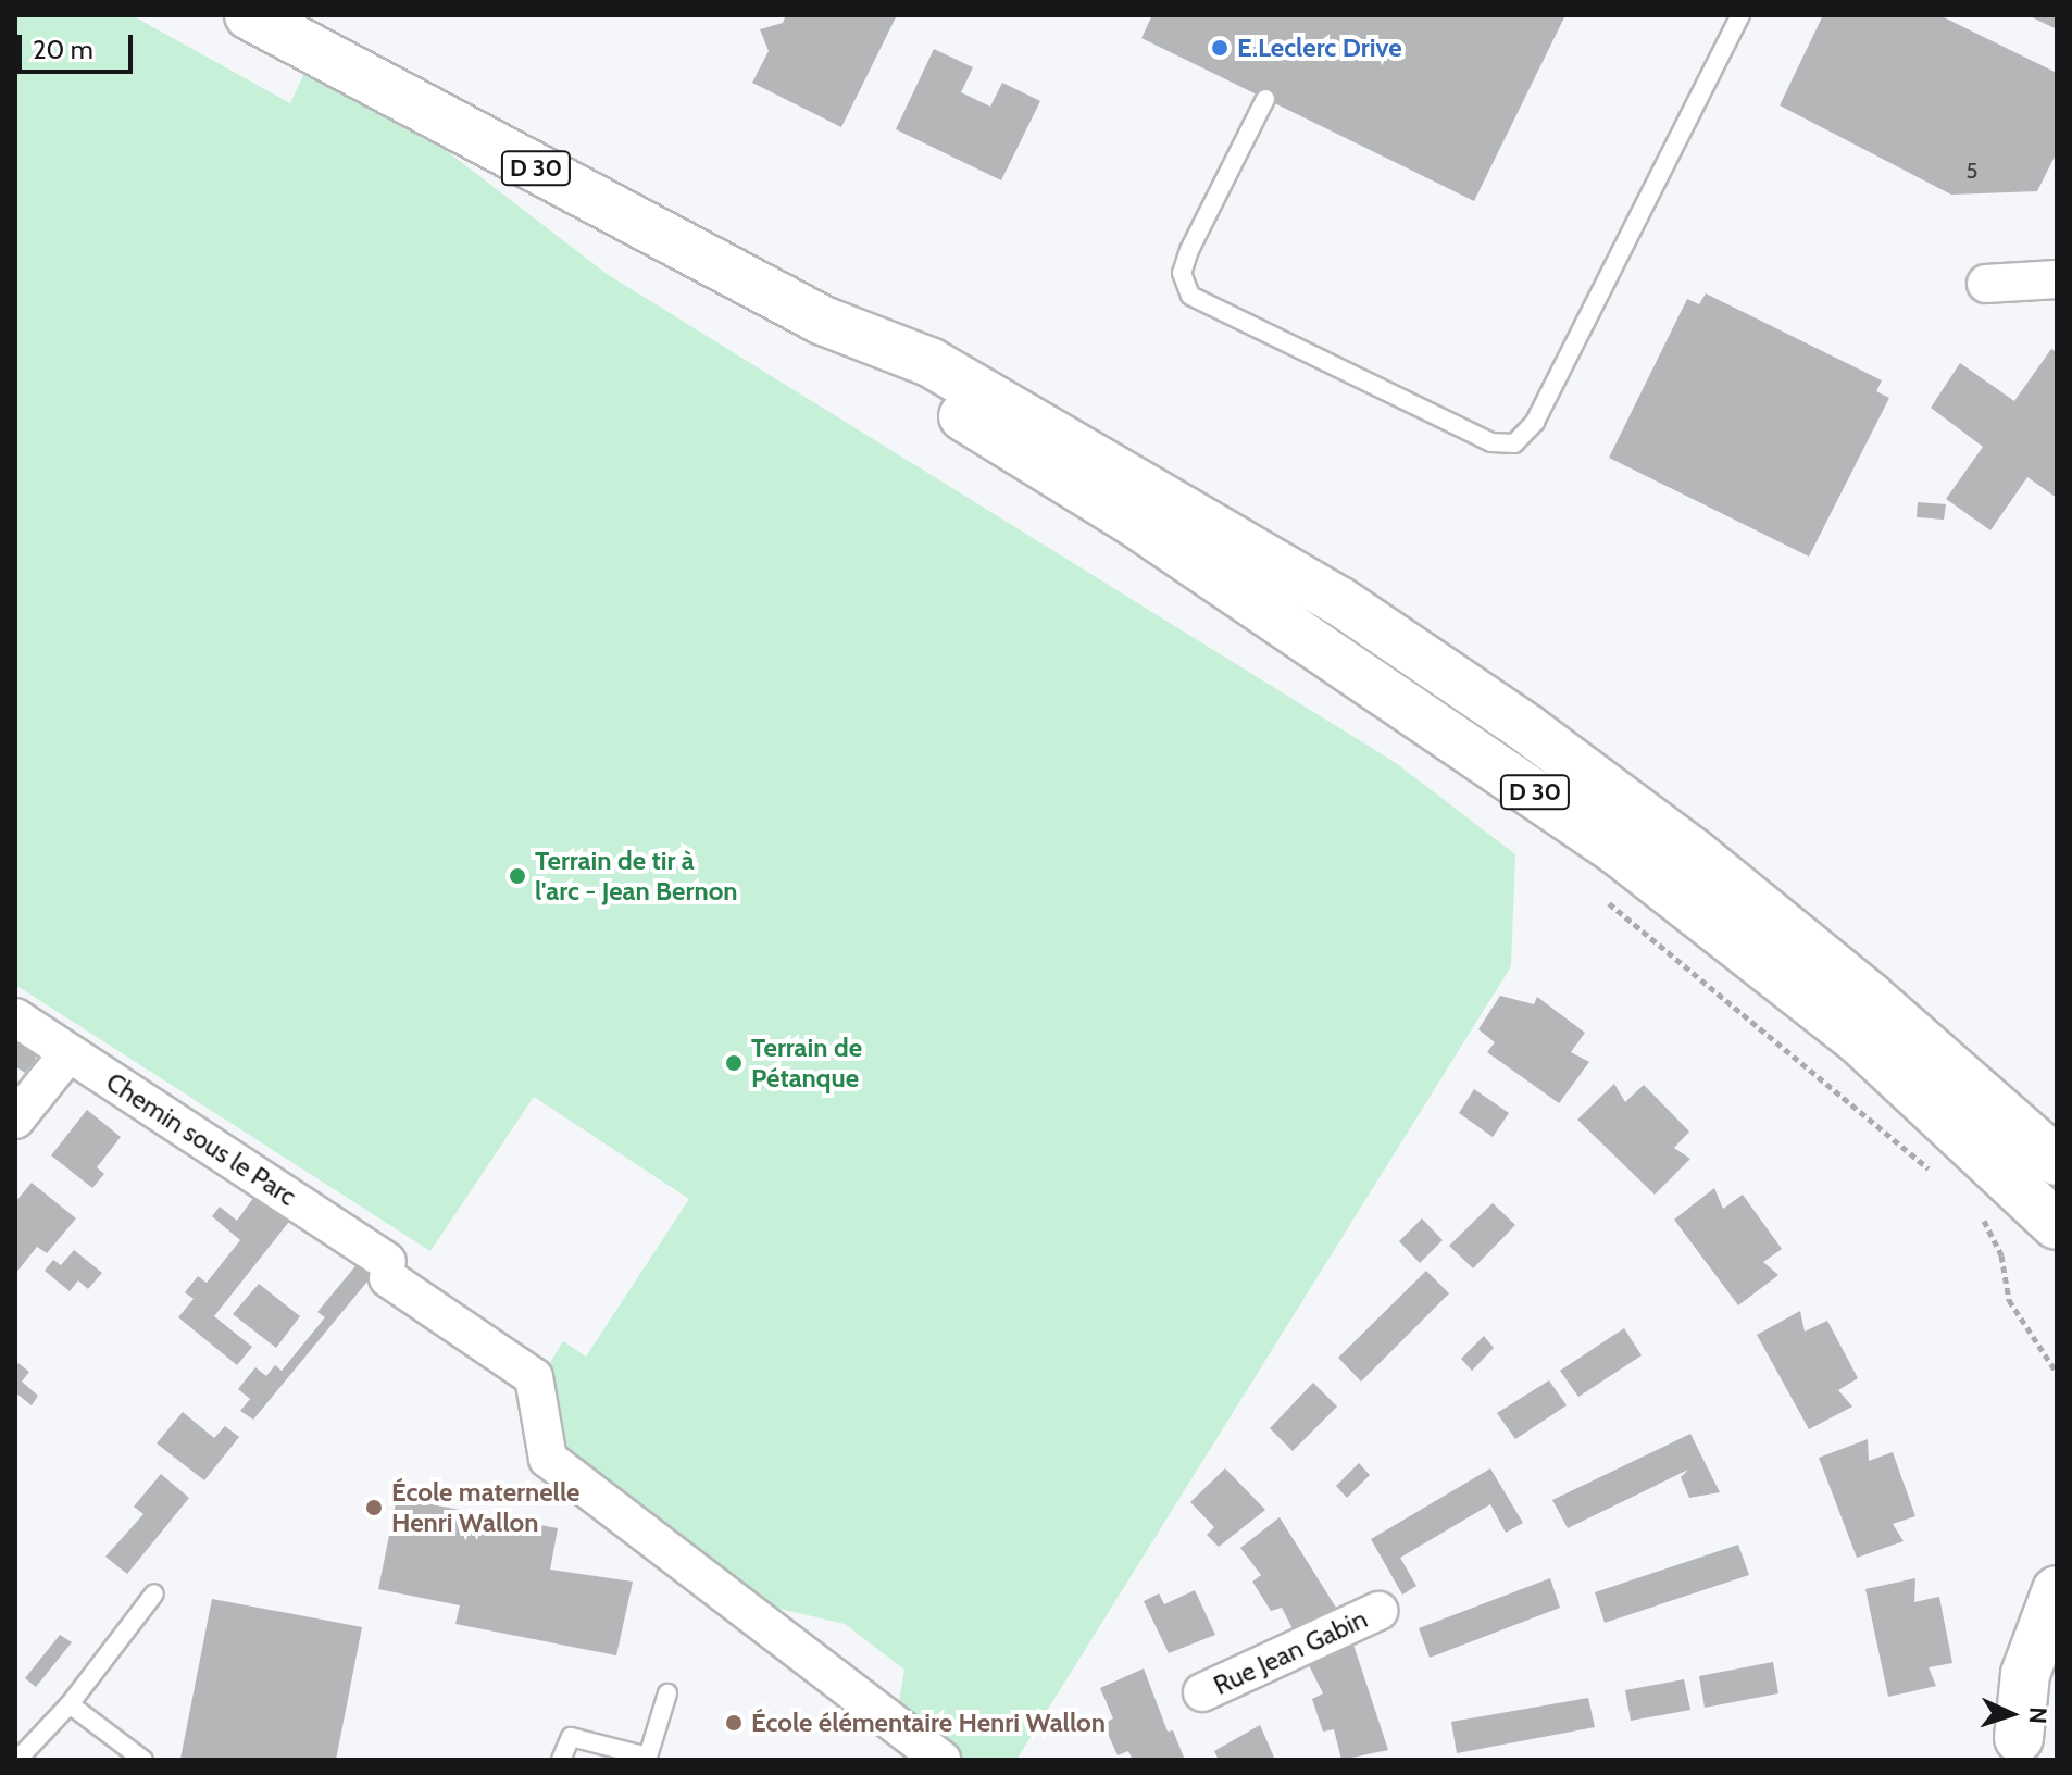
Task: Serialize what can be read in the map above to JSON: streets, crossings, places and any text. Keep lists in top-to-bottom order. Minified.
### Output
{"streets":{"main road":["D 30"],"street":["Chemin sous le Parc","Rue Jean Gabin"]},"places":["E.Leclerc Drive","Terrain de tir à l'arc - Jean Bernon","Terrain de Pétanque","École maternelle Henri Wallon","École élémentaire Henri Wallon"],"house_numbers":["5"],"scale_bar":"20 m","north":"right"}
